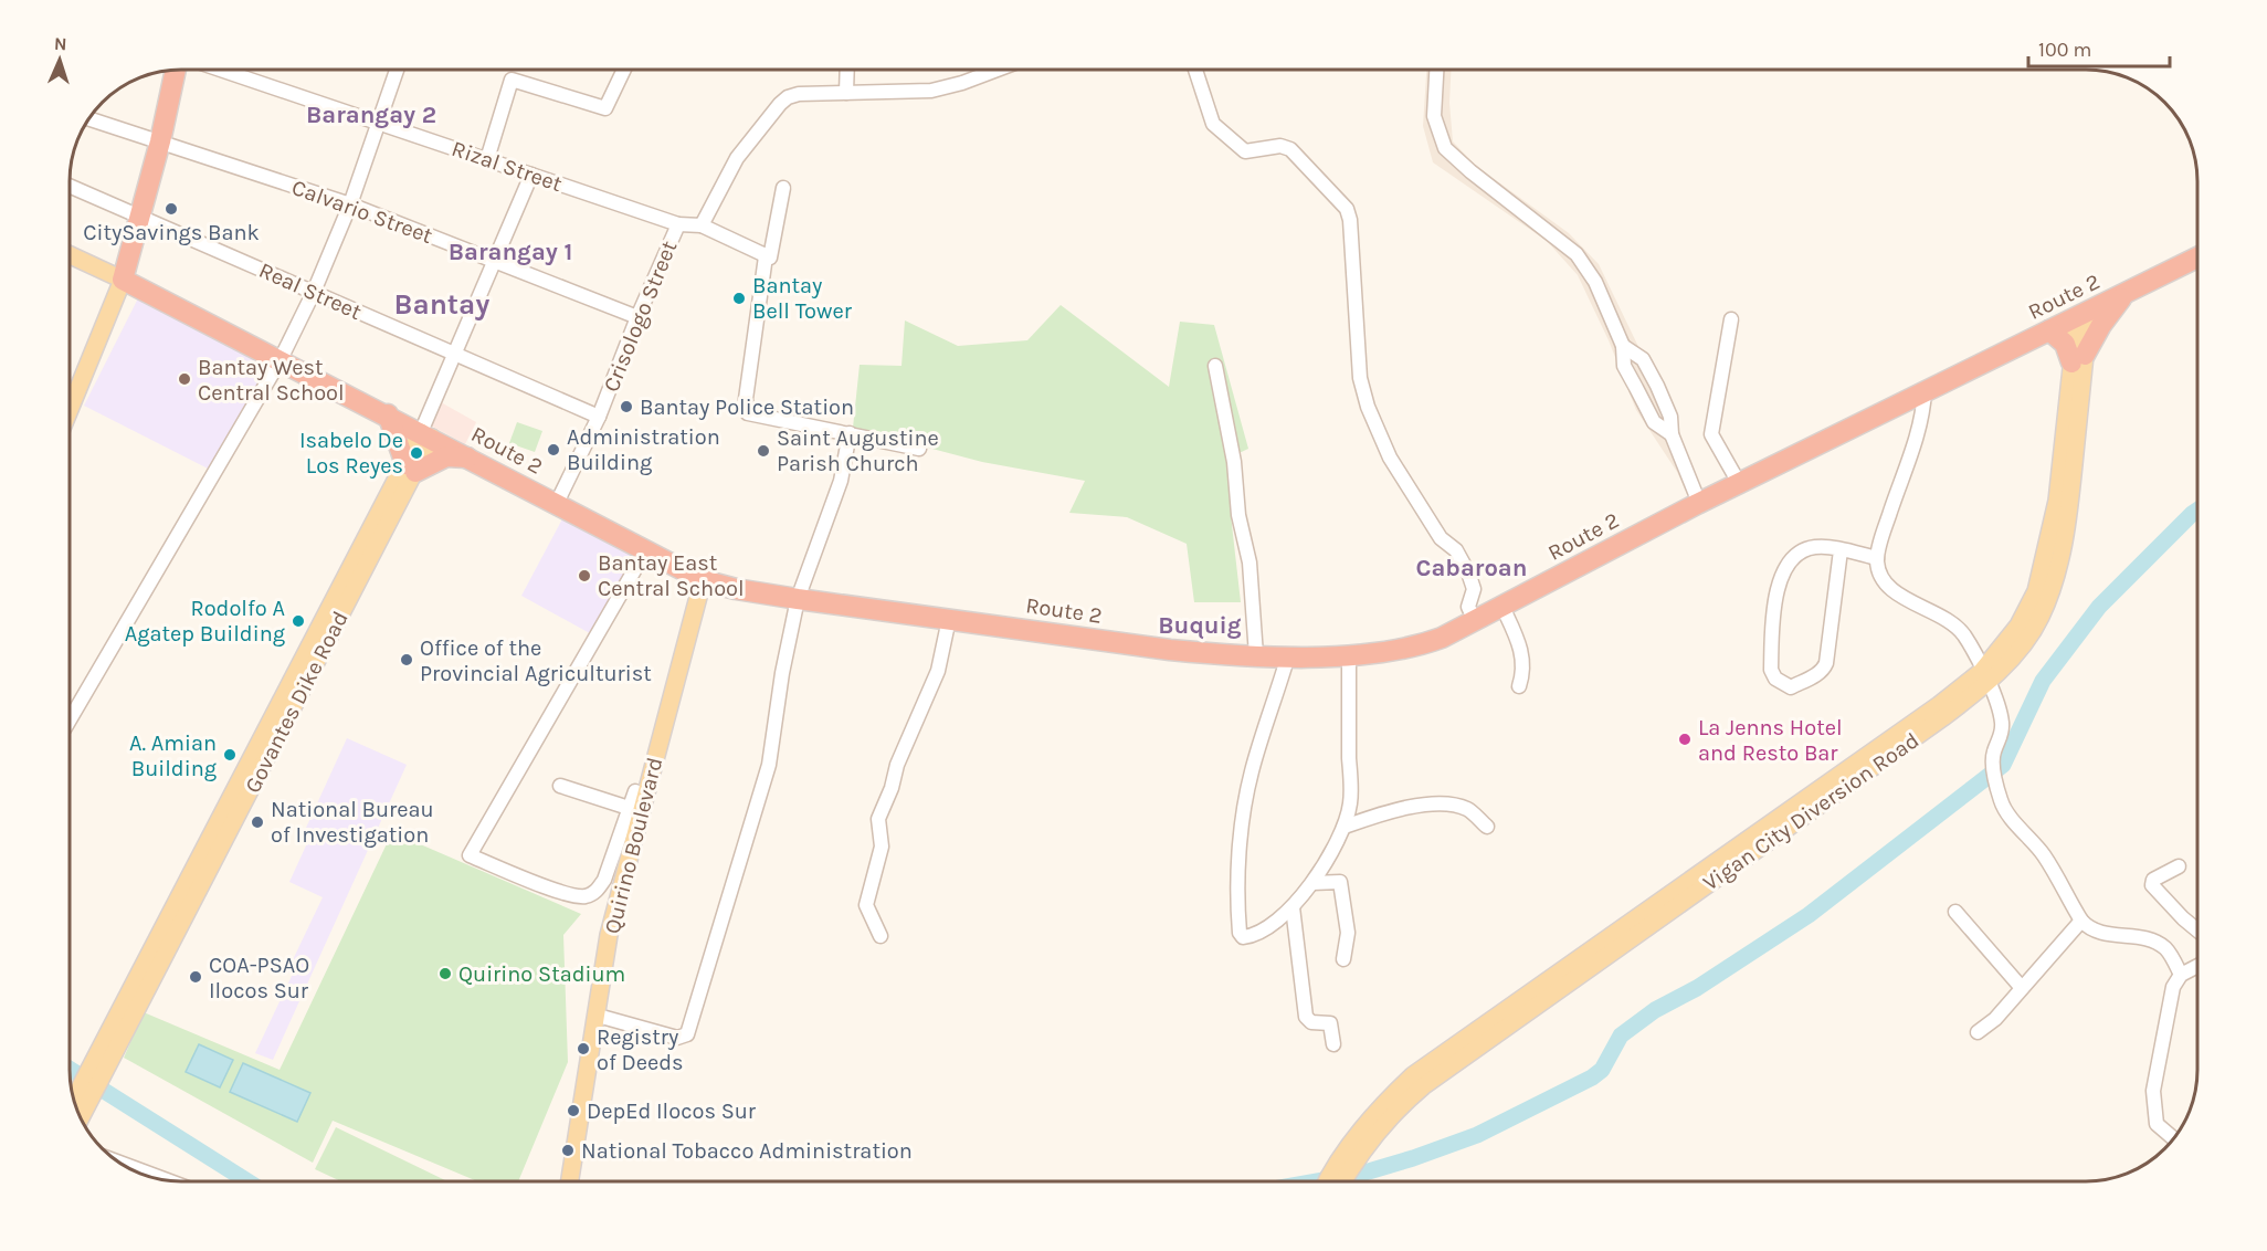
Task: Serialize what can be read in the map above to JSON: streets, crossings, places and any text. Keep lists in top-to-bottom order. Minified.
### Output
{"streets":{"highway":["Route 2"],"main road":["Govantes Dike Road","Vigan City Diversion Road","Quirino Boulevard"],"street":["Rizal Street","Calvario Street","Real Street","Crisologo Street"]},"crossings":[["Rizal Street","Crisologo Street"],["Calvario Street","Crisologo Street"],["Real Street","Crisologo Street"],["Route 2","Crisologo Street"],["Route 2","Govantes Dike Road"],["Route 2","Vigan City Diversion Road"],["Route 2","Quirino Boulevard"]],"districts":["Barangay 2","Barangay 1","Bantay","Cabaroan","Buquig"],"places":["CitySavings Bank","Bantay Bell Tower","Bantay West Central School","Bantay Police Station","Administration Building","Saint Augustine Parish Church","Isabelo De Los Reyes","Bantay East Central School","Rodolfo A Agatep Building","Office of the Provincial Agriculturist","La Jenns Hotel and Resto Bar","A. Amian Building","National Bureau of Investigation","Quirino Stadium","COA-PSAO Ilocos Sur","Registry of Deeds","DepEd Ilocos Sur","National Tobacco Administration"],"scale_bar":"100 m","north":"top"}
